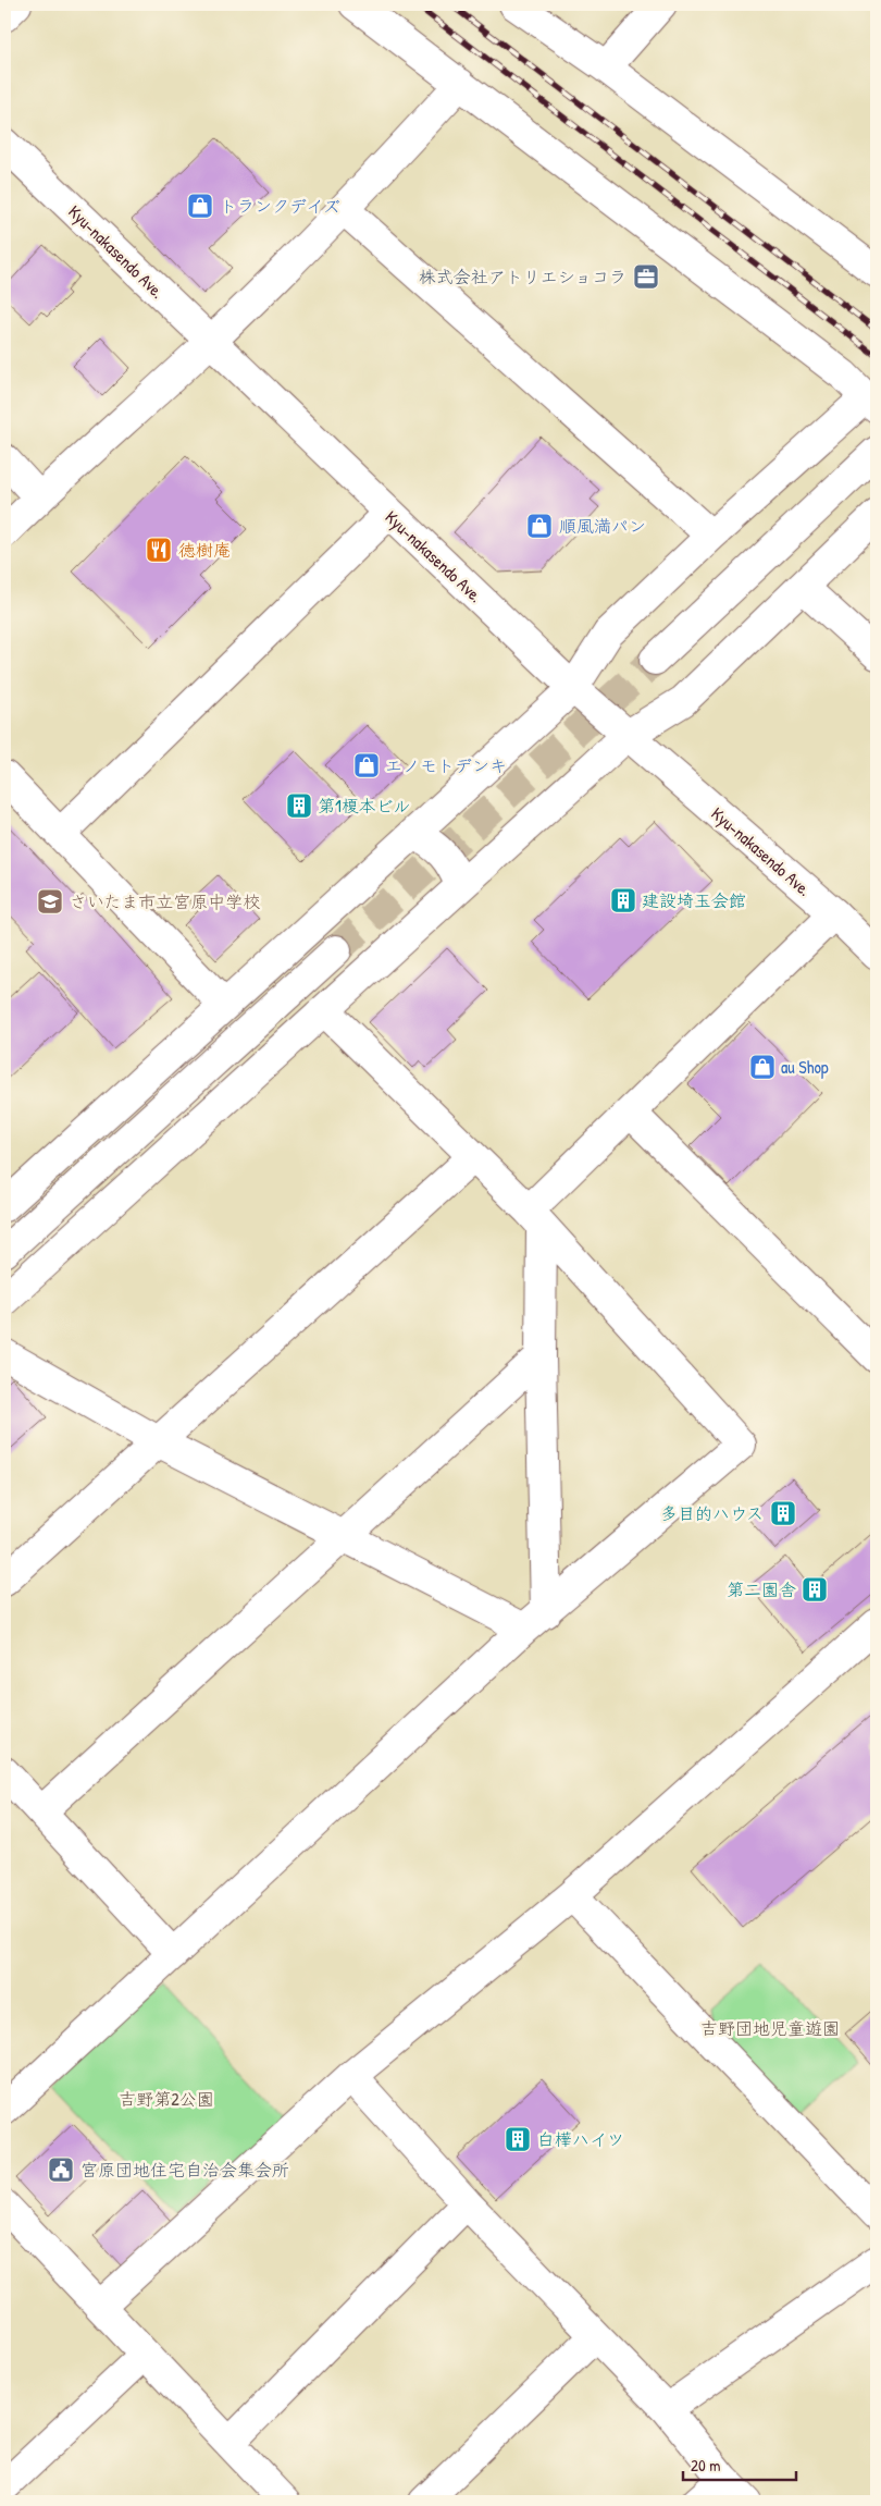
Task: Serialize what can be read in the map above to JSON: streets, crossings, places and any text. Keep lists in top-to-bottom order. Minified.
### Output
{"streets":{"street":["Kyu-nakasendo Ave."]},"parks":["吉野団地児童遊園","吉野第2公園"],"places":{"shop":["トランクデイズ","順風満パン","エノモトデンキ","au Shop"],"office":["株式会社アトリエショコラ"],"restaurant":["徳樹庵"],"building":["第1榎本ビル","建設埼玉会館","多目的ハウス","第二園舎","白樺ハイツ"],"school or university":["さいたま市立宮原中学校"],"public building":["宮原団地住宅自治会集会所"]},"scale_bar":"20 m"}
